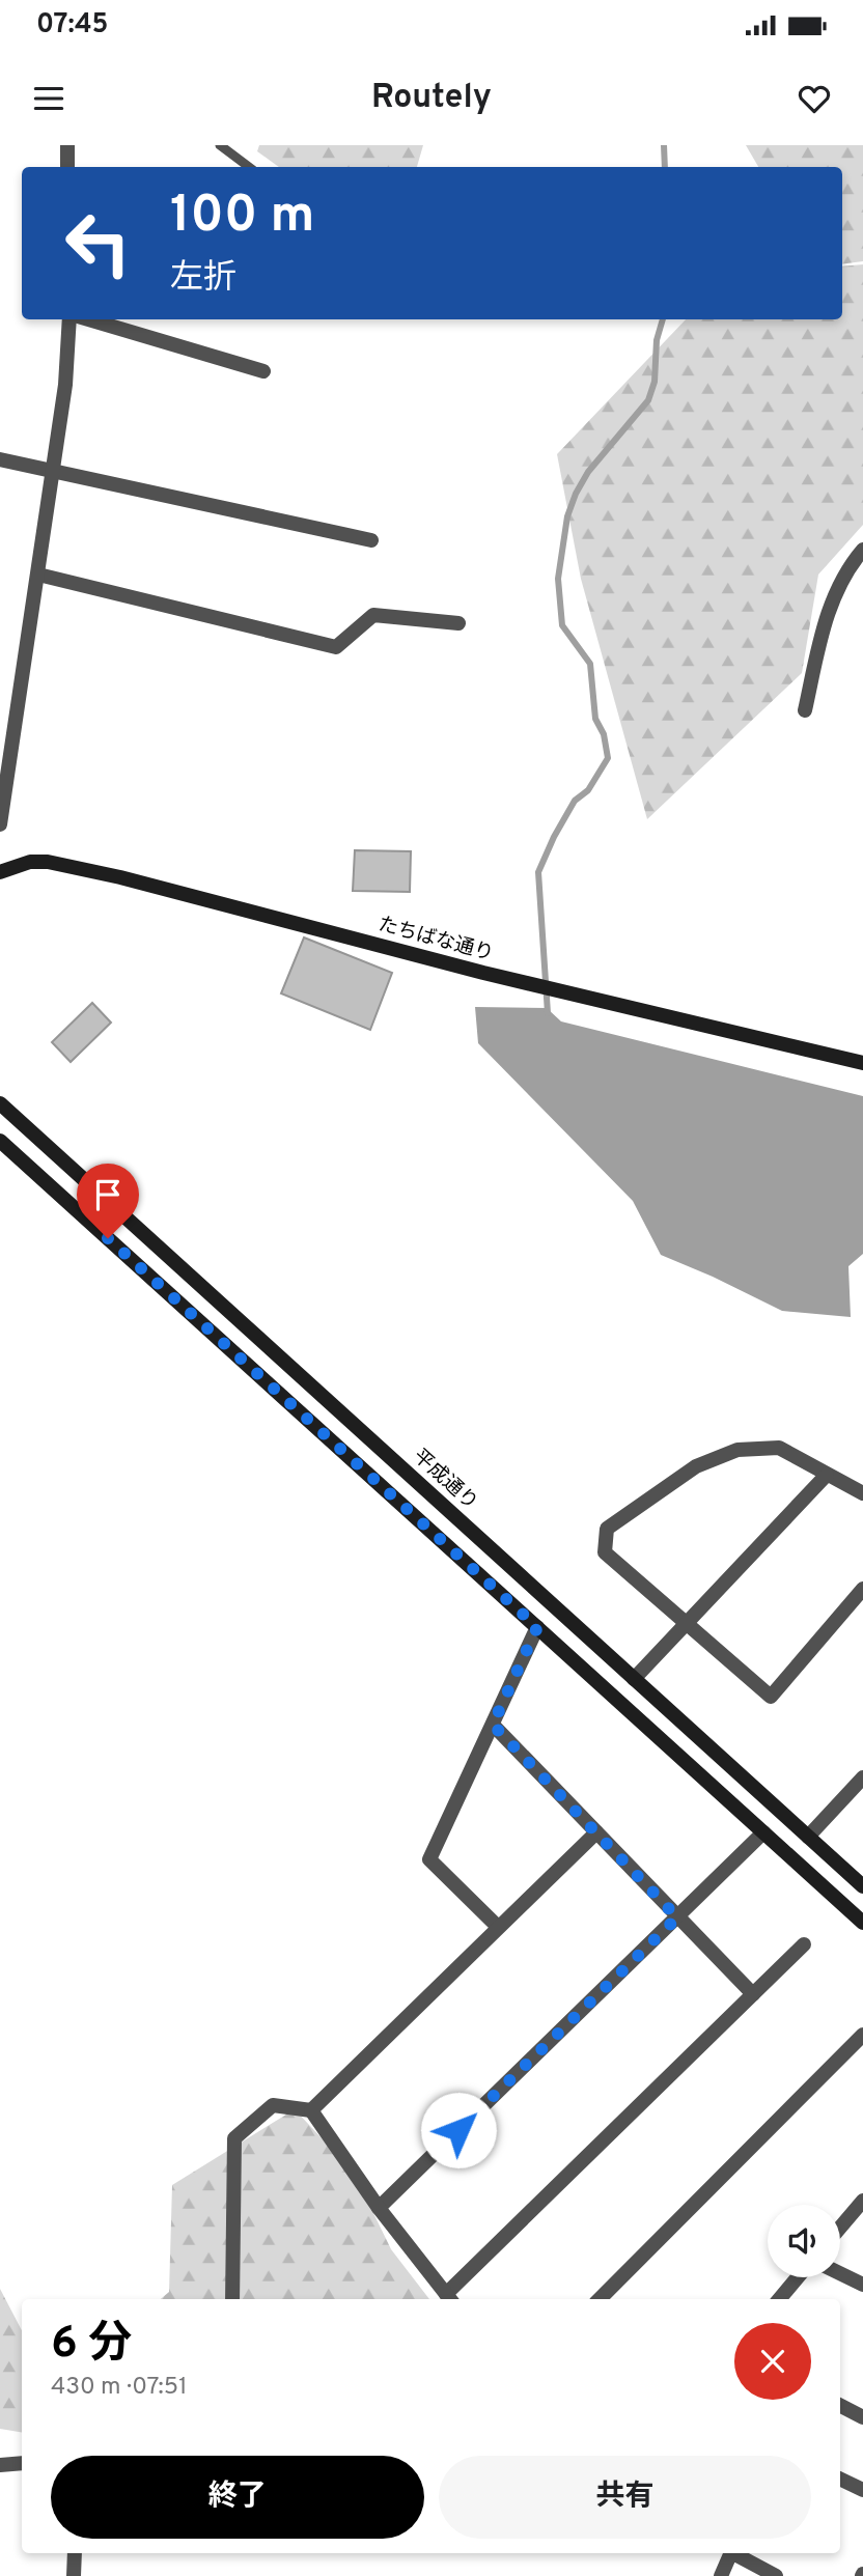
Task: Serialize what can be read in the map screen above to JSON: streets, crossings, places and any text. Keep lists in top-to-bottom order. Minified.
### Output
{"streets":{"street":["たちばな通り","平成通り"]},"page":{"status":"07:45","header":"Routely","turn":["100 m","左折"],"heading":["6 分","430 m · 07:51"],"buttons":["終了","共有"]}}
